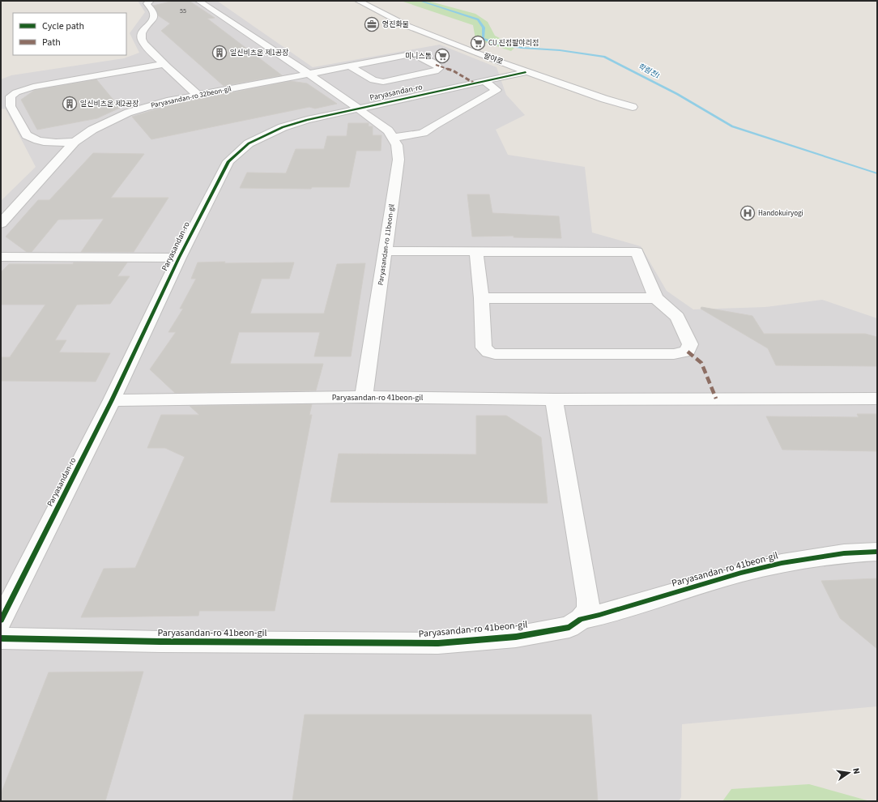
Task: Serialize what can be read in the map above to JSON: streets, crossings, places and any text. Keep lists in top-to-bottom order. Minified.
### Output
{"streets":{"street":["팔야로","Paryasandan-ro","Paryasandan-ro 32beon-gil","Paryasandan-ro 11beon-gil","Paryasandan-ro 41beon-gil"]},"crossings":[["팔야로","Paryasandan-ro"],["Paryasandan-ro","Paryasandan-ro 41beon-gil"],["Paryasandan-ro 11beon-gil","Paryasandan-ro 41beon-gil"]],"water":["학림천1"],"places":{"office":["영진화물"],"supermarket":["CU 진접팔야리점","미니스톱"],"building":["일신비츠온 제1공장","일신비츠온 제2공장"],"hospital":["Handokuiryogi"]},"house_numbers":["55"],"legend":["Cycle path","Path"],"north":"right"}
